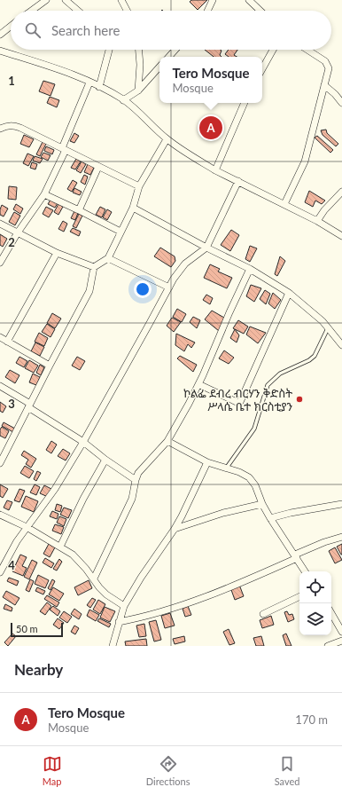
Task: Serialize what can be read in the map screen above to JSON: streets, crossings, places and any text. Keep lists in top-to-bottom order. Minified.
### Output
{"places":["ኮልፌ ደብረ ብርሃን ቅድስት ሥላሴ ቤተ ክርስቲያን"],"scale_bar":"50 m","page":{"search":"Search here","popup":["Tero Mosque","Mosque"],"pins":"A","scale":"50 m","heading":"Nearby","list":[{"mark":"A","name":"Tero Mosque","note":"Mosque","value":"170 m"}],"nav":["Map","Directions","Saved"]},"grid":{"rows":["1","2","3","4"]}}
